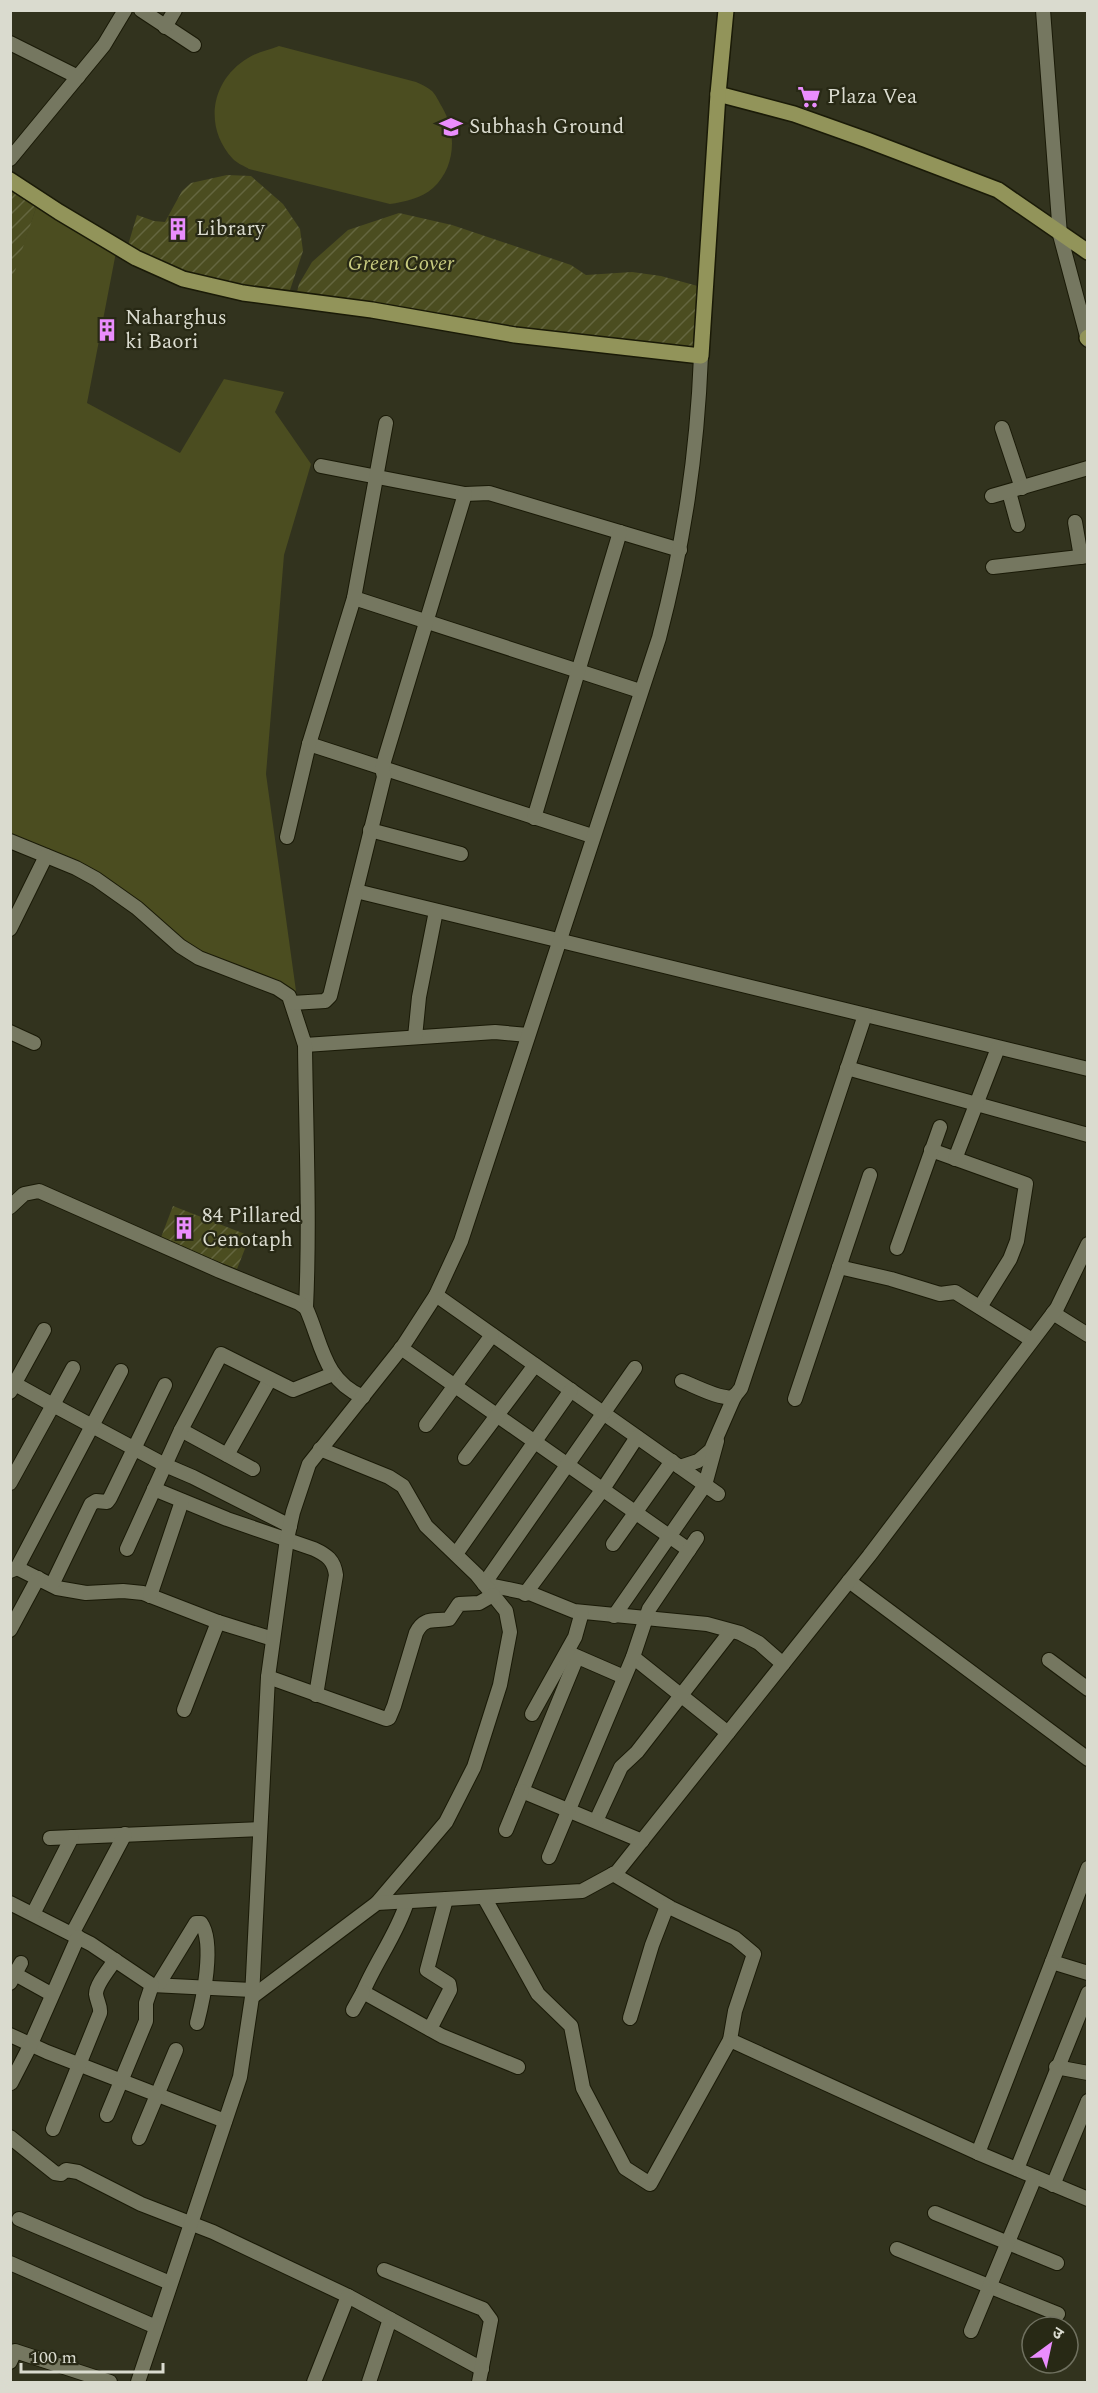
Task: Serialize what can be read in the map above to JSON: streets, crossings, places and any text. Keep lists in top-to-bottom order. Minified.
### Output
{"parks":["Green Cover"],"places":{"supermarket":["Plaza Vea"],"school or university":["Subhash Ground"],"building":["Library","Naharghus ki Baori","84 Pillared Cenotaph"]},"scale_bar":"100 m","north":"top right"}
